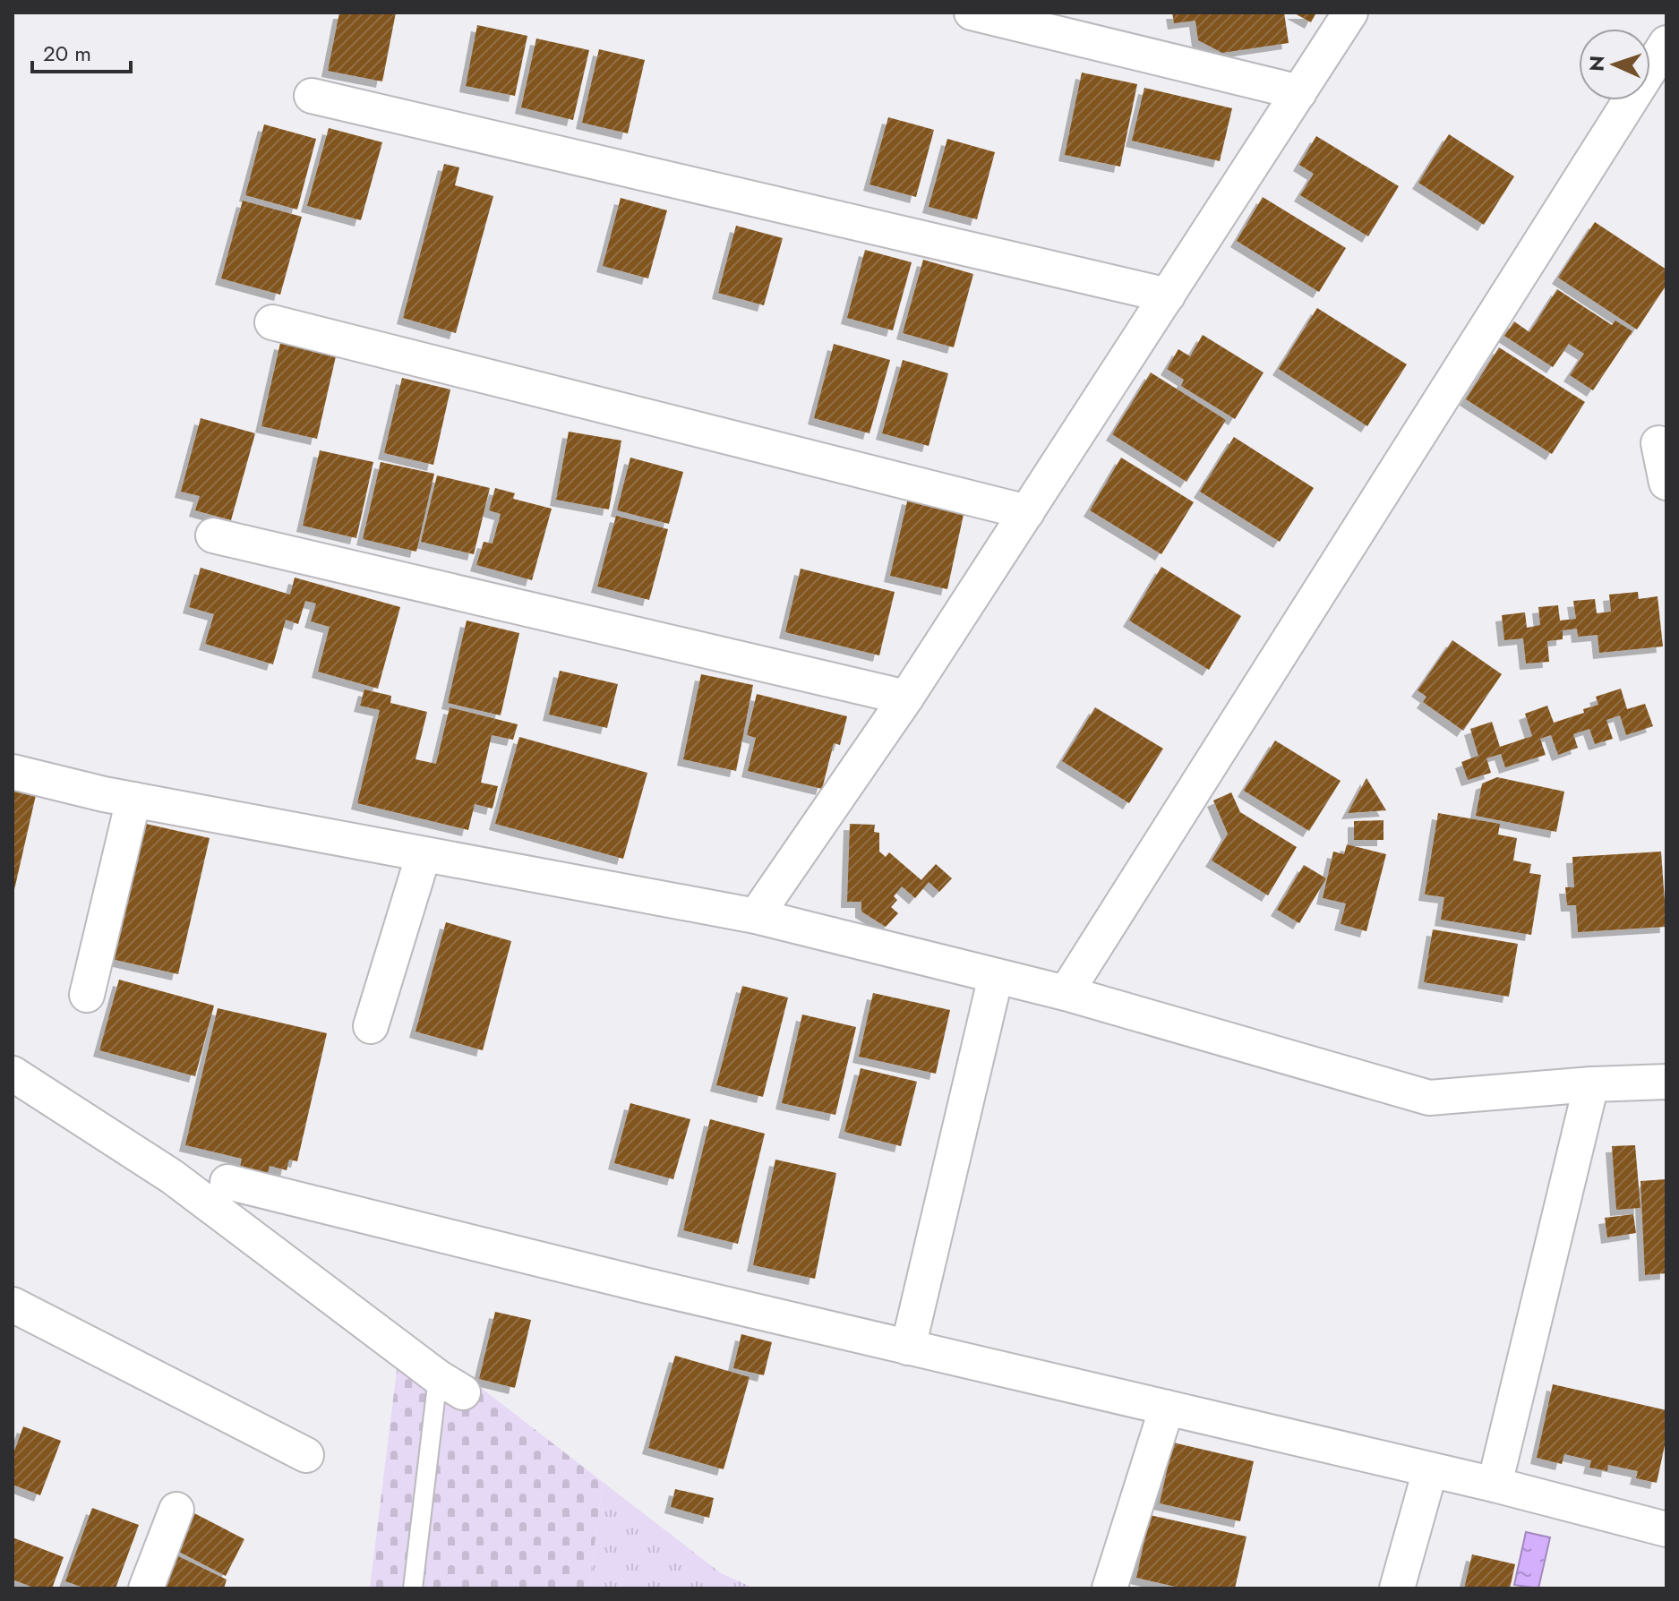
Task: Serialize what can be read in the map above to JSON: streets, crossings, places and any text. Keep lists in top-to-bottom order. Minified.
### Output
{"scale_bar":"20 m","north":"left"}
